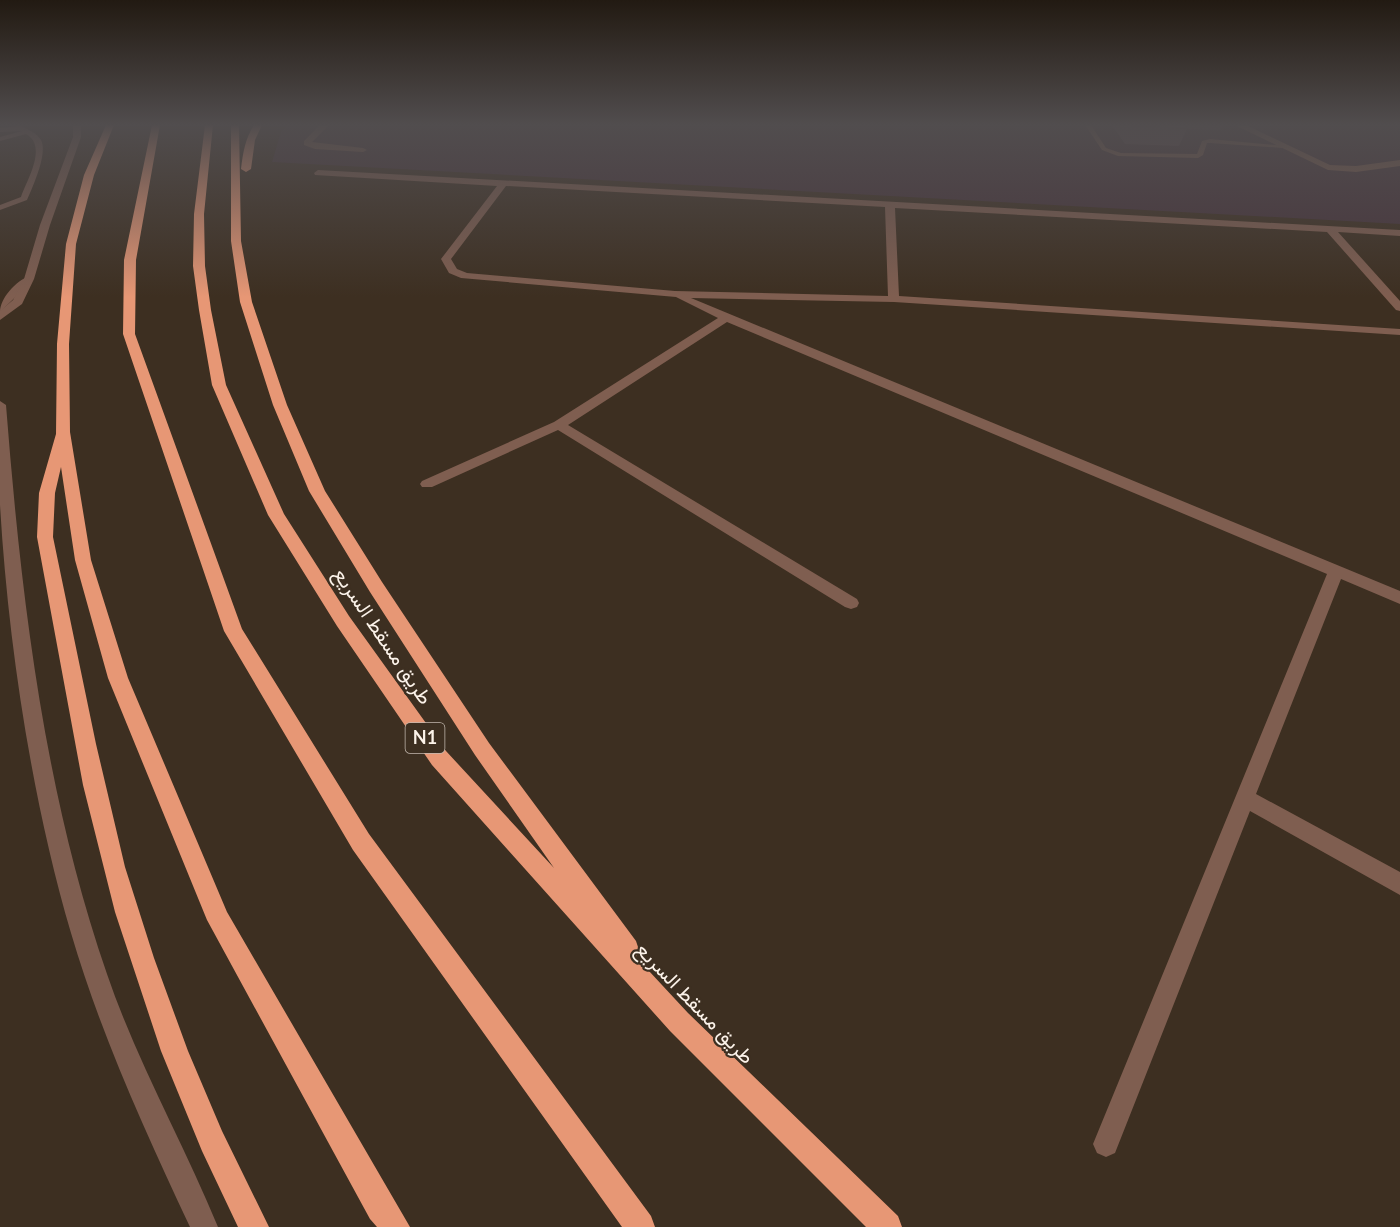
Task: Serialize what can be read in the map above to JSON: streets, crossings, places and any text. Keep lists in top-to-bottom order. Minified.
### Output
{"streets":{"highway":["طريق مسقط السريع","N1"]}}
